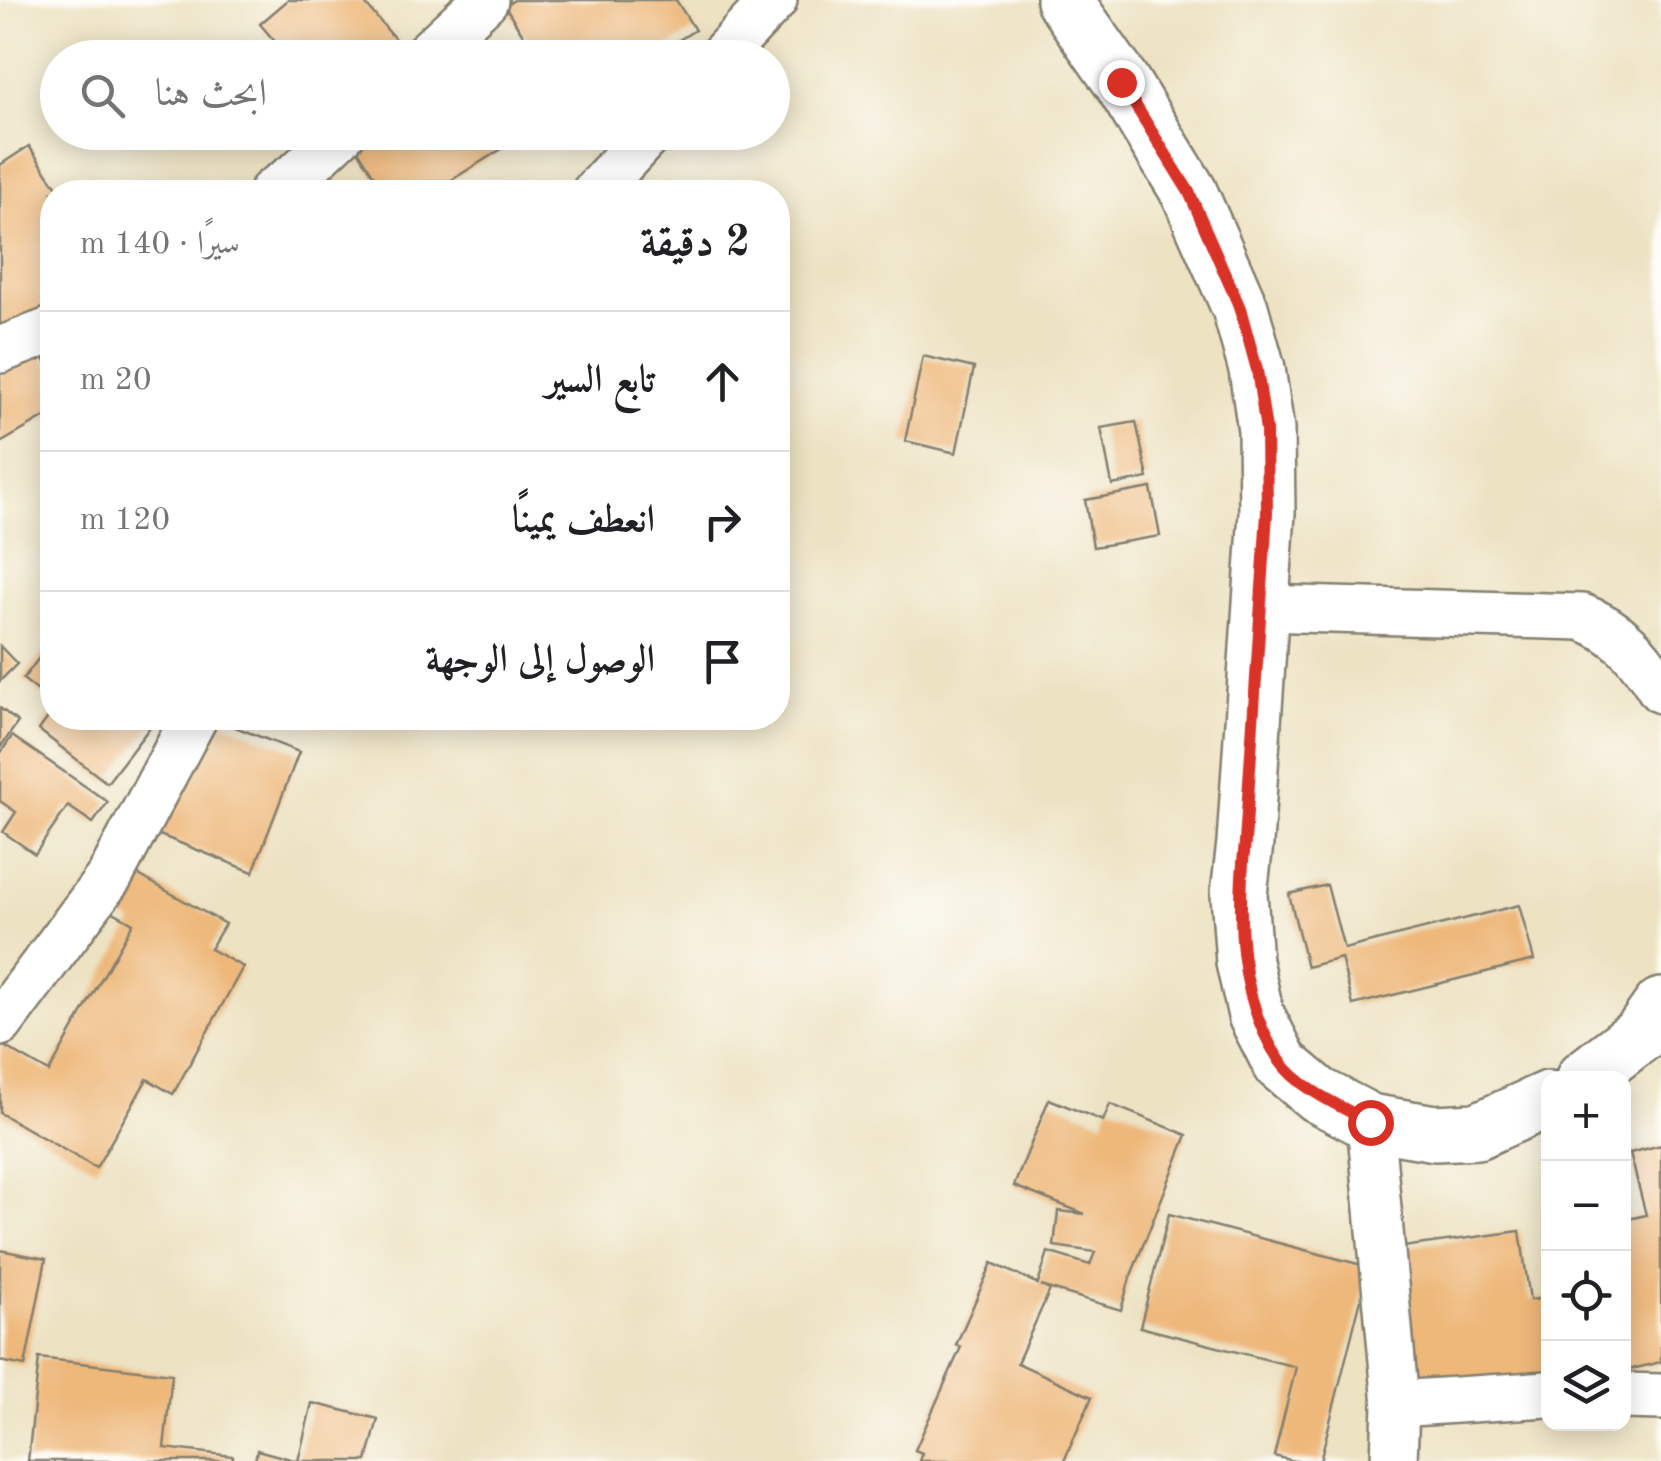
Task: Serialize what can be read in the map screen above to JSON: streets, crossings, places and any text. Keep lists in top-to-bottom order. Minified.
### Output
{"page":{"search":"ابحث هنا","heading":["2 دقيقة","سيرًا · 140 m"],"list":[["تابع السير","20 m"],["انعطف يمينًا","120 m"],"الوصول إلى الوجهة"],"map_buttons":["+","−"]}}
